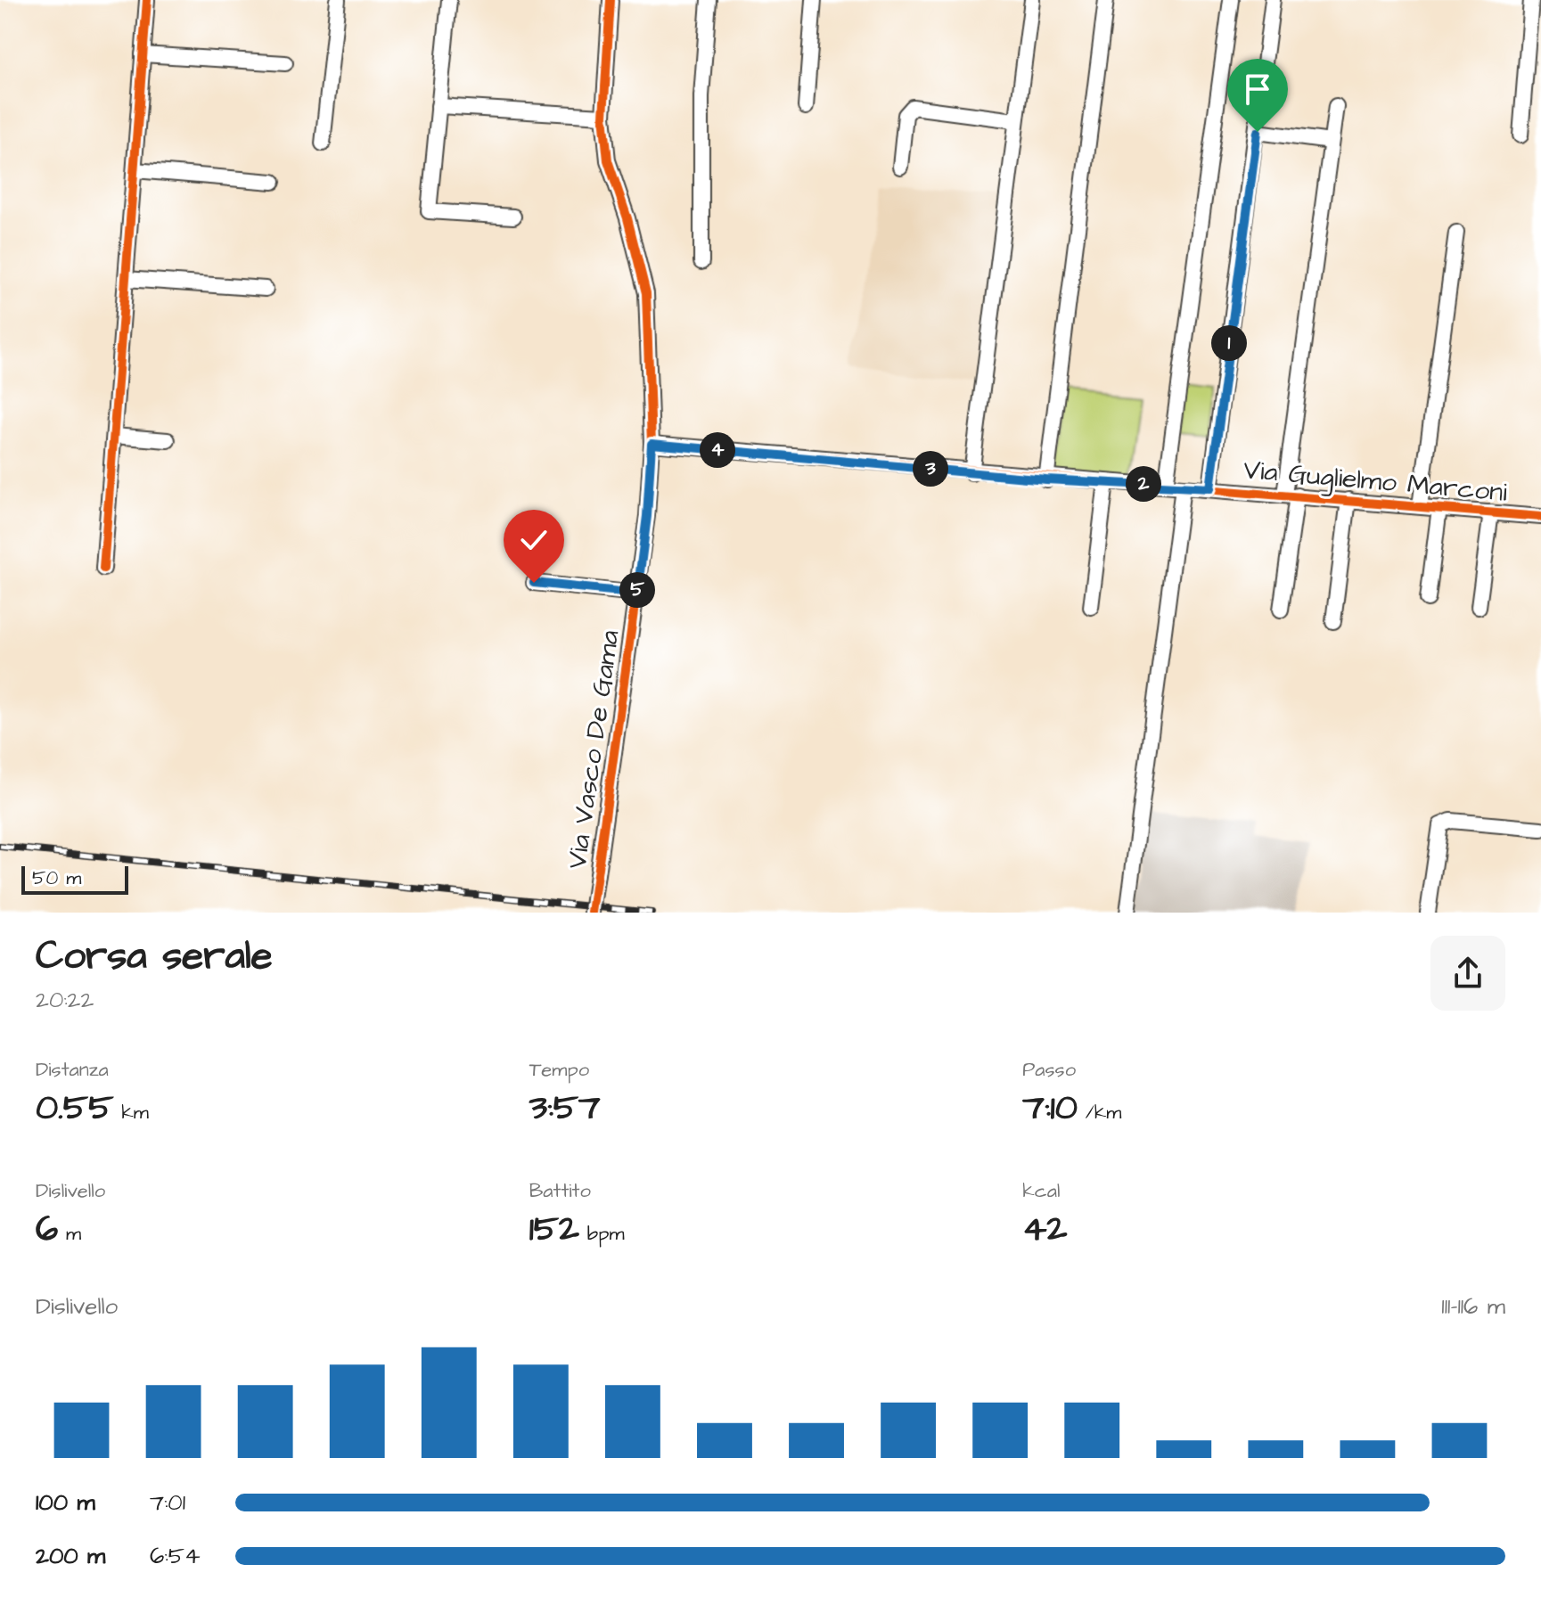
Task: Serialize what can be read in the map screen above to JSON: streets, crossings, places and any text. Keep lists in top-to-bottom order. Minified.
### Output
{"streets":{"street":["Via Guglielmo Marconi","Via Vasco De Gama"]},"crossings":[["Via Guglielmo Marconi","Via Vasco De Gama"]],"scale_bar":"50 m","page":{"pins":["1","4","3","2","5"],"scale":"50 m","heading":["Corsa serale","20:22"],"stats":[["Distanza","0.55 km"],["Tempo","3:57"],["Passo","7:10 /km"],["Dislivello","6 m"],["Battito","152 bpm"],["kcal","42"]],"chart":["Dislivello","111–116 m"],"list":[{"name":"100 m","note":"7:01"},{"name":"200 m","note":"6:54"}]}}
